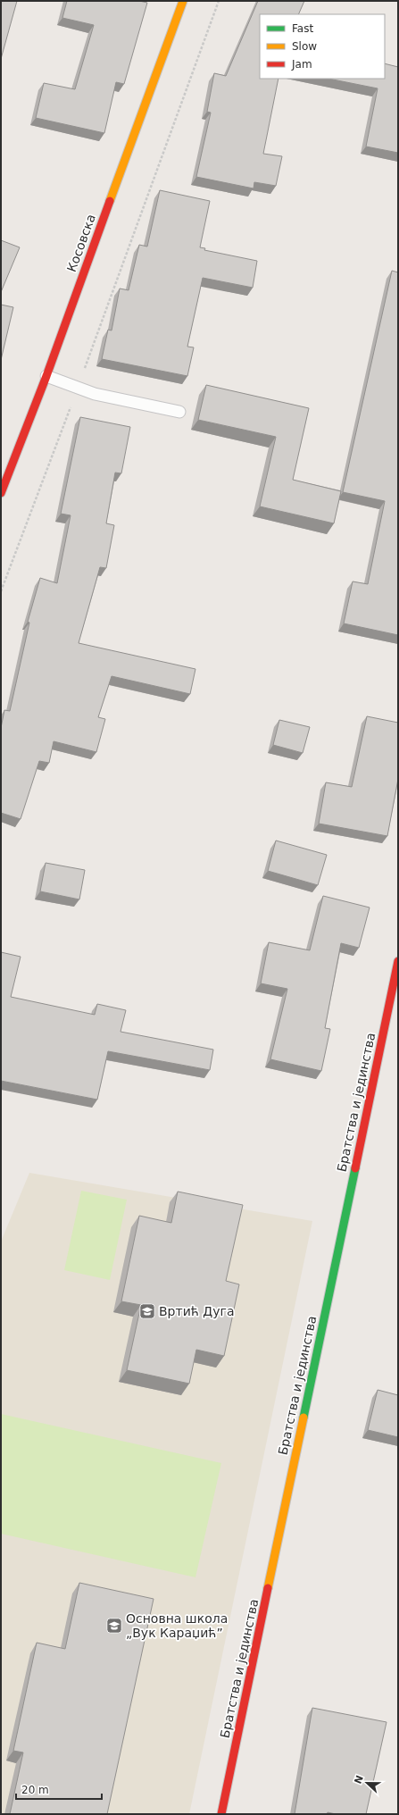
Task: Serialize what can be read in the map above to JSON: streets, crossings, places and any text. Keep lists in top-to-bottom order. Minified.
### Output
{"streets":{"street":["Косовска","Братства и јединства"]},"places":{"school or university":["Вртић Дуга","Основна школа „Вук Караџић”"]},"legend":["Fast","Slow","Jam"],"scale_bar":"20 m","north":"left"}
